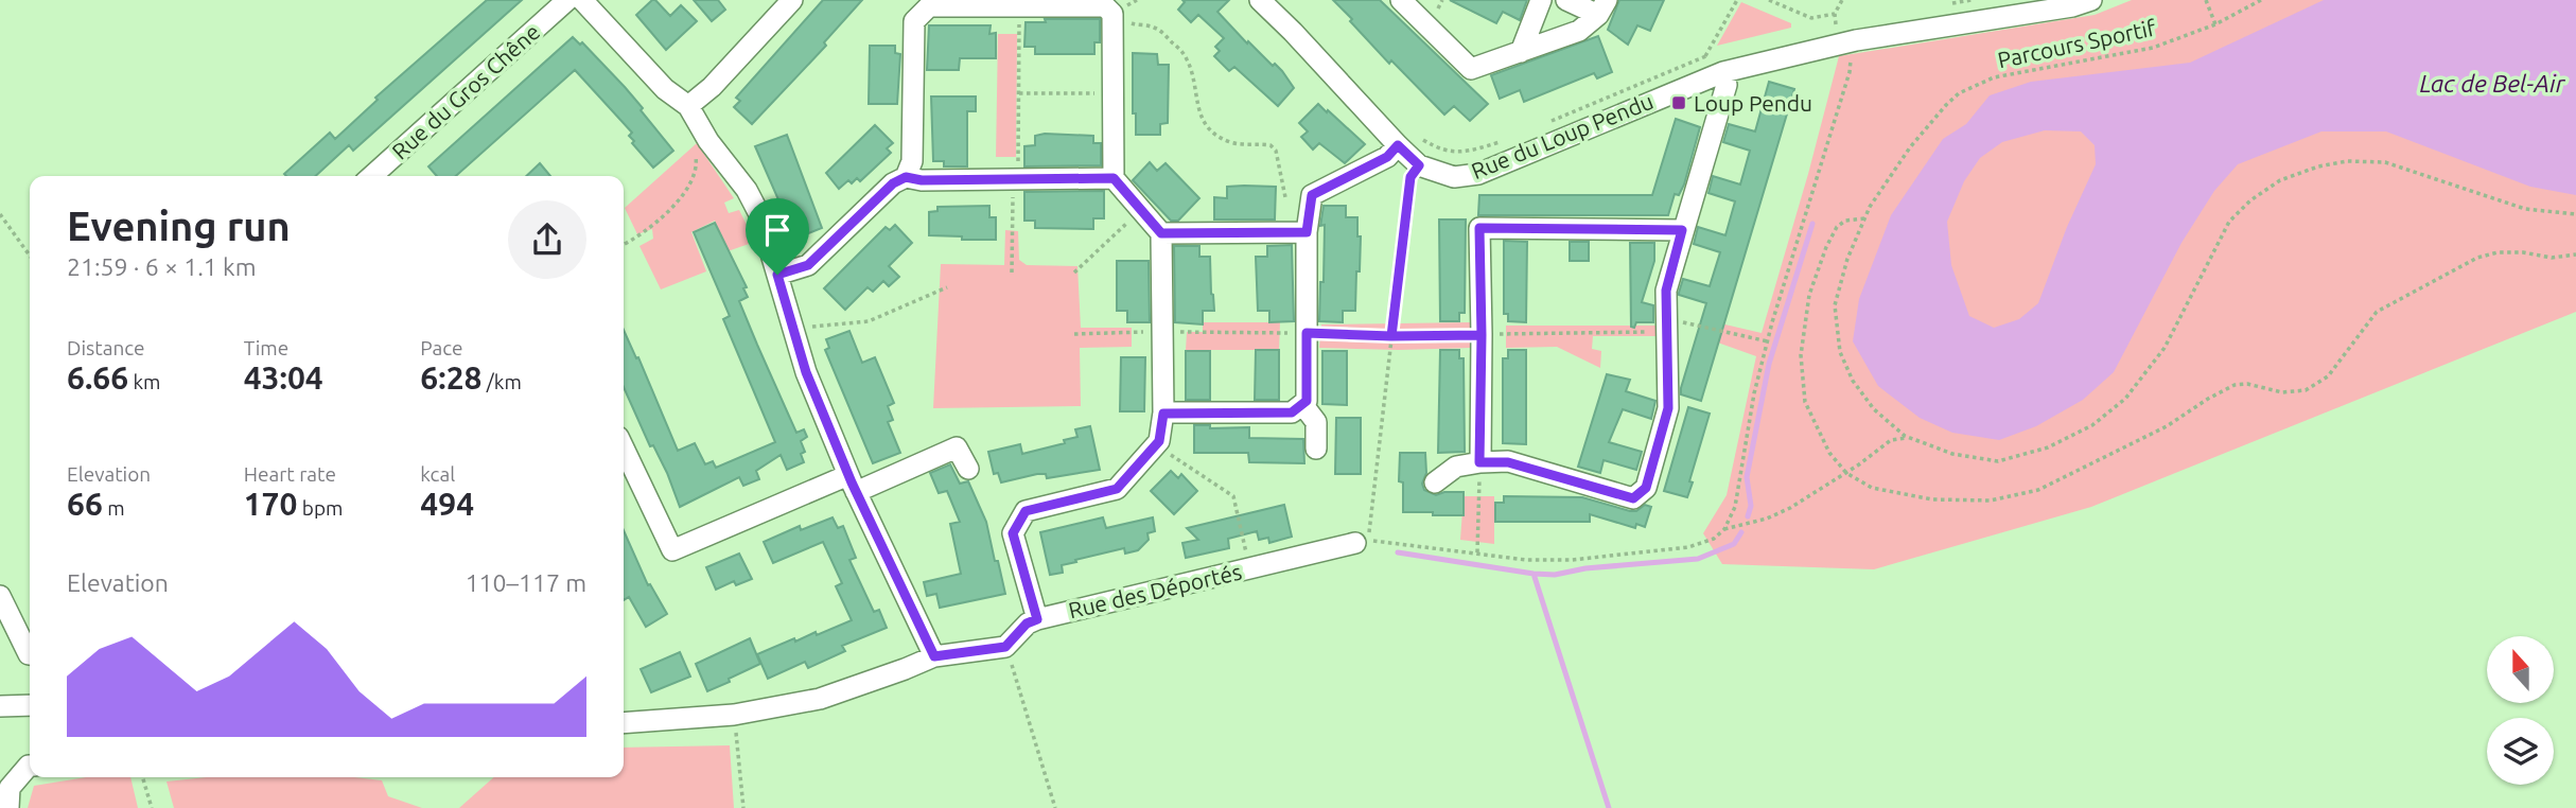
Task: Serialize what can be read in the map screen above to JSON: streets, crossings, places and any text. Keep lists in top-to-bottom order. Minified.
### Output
{"streets":{"street":["Rue du Gros Chêne","Rue du Loup Pendu","Rue des Déportés"],"path":["Parcours Sportif"]},"water":["Lac de Bel-Air"],"places":{"transit":["Loup Pendu"]},"north":"top","page":{"heading":["Evening run","21:59 · 6 × 1.1 km"],"stats":[["Distance","6.66 km"],["Time","43:04"],["Pace","6:28 /km"],["Elevation","66 m"],["Heart rate","170 bpm"],["kcal","494"]],"chart":["Elevation","110–117 m"]}}
